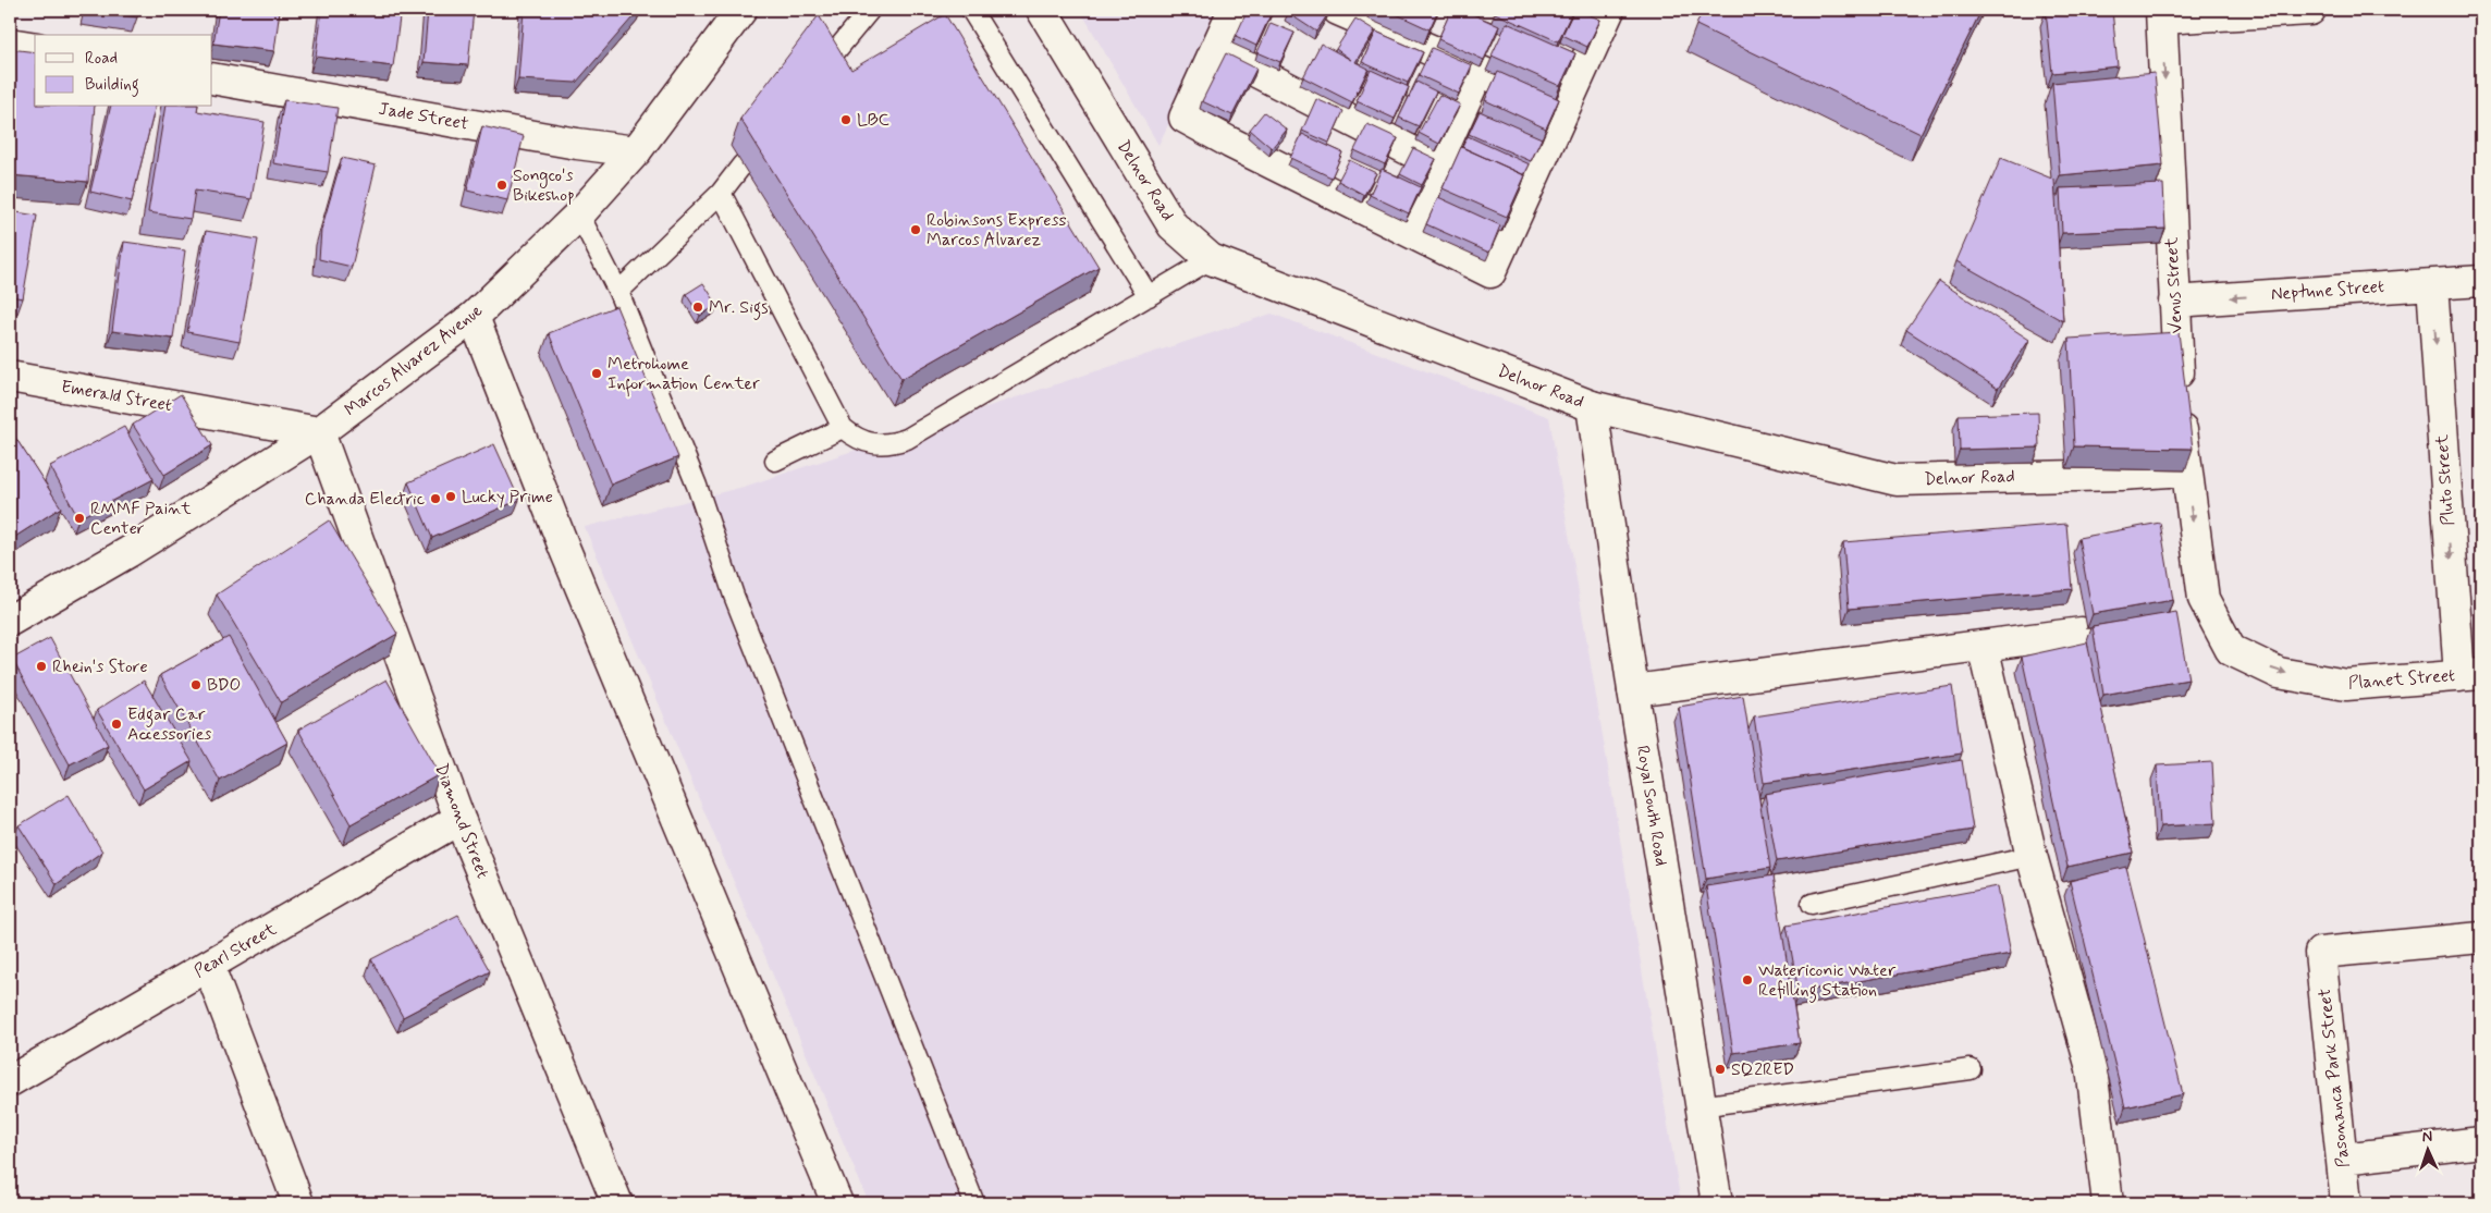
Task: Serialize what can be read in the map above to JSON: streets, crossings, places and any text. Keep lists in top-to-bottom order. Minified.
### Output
{"streets":{"street":["Jade Street","Delnor Road","Venus Street","Neptune Street","Marcos Alvarez Avenue","Emerald Street","Pluto Street","Planet Street","Royal South Road","Diamond Street","Pearl Street","Pasonanca Park Street"]},"crossings":[["Jade Street","Marcos Alvarez Avenue"],["Delnor Road","Venus Street"],["Delnor Road","Royal South Road"],["Venus Street","Neptune Street"],["Venus Street","Planet Street"],["Neptune Street","Pluto Street"],["Marcos Alvarez Avenue","Emerald Street"],["Marcos Alvarez Avenue","Diamond Street"],["Emerald Street","Diamond Street"],["Pluto Street","Planet Street"],["Diamond Street","Pearl Street"]],"one_way":["Venus Street","Neptune Street","Pluto Street","Planet Street"],"places":["LBC","Songco's Bikeshop","Robinsons Express Marcos Alvarez","Mr. Sigs","Metrohome Information Center","Lucky Prime","Chanda Electric","RMMF Paint Center","Rhein's Store","BDO","Edgar Car Accessories","Watericonic Water Refilling Station","SQ2RED"],"legend":["Road","Building"],"north":"top"}
